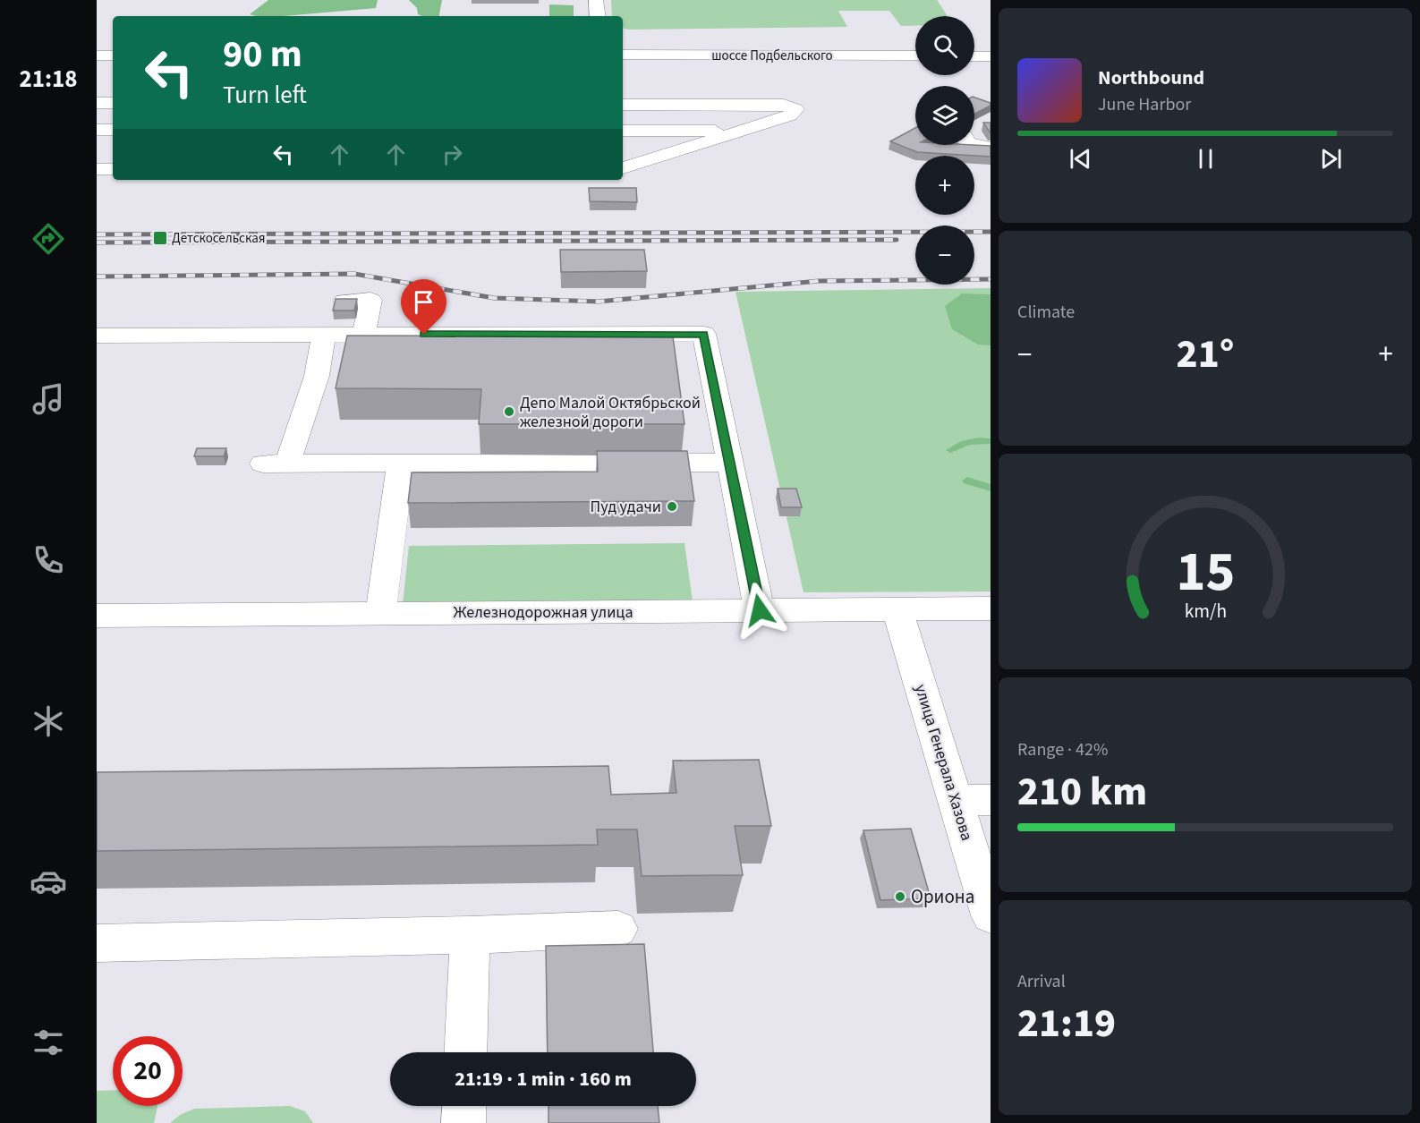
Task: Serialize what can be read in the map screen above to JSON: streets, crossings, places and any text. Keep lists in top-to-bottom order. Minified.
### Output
{"streets":{"street":["шоссе Подбельского","Железнодорожная улица","улица Генерала Хазова"]},"crossings":[["Железнодорожная улица","улица Генерала Хазова"]],"places":{"transit":["Детскосельская"],"other":["Депо Малой Октябрьской железной дороги","Пуд удачи","Ориона"]},"page":{"tabs":"21:18","map_buttons":["+","−"],"turn":["90 m","Turn left"],"song":["Northbound","June Harbor"],"tile":["Climate",["Range · 42%","210 km"],["Arrival","21:19"]],"heat":["−","21°","+"],"limit":"20","trip":"21:19 · 1 min · 160 m","gauge":["15","km/h"]}}
